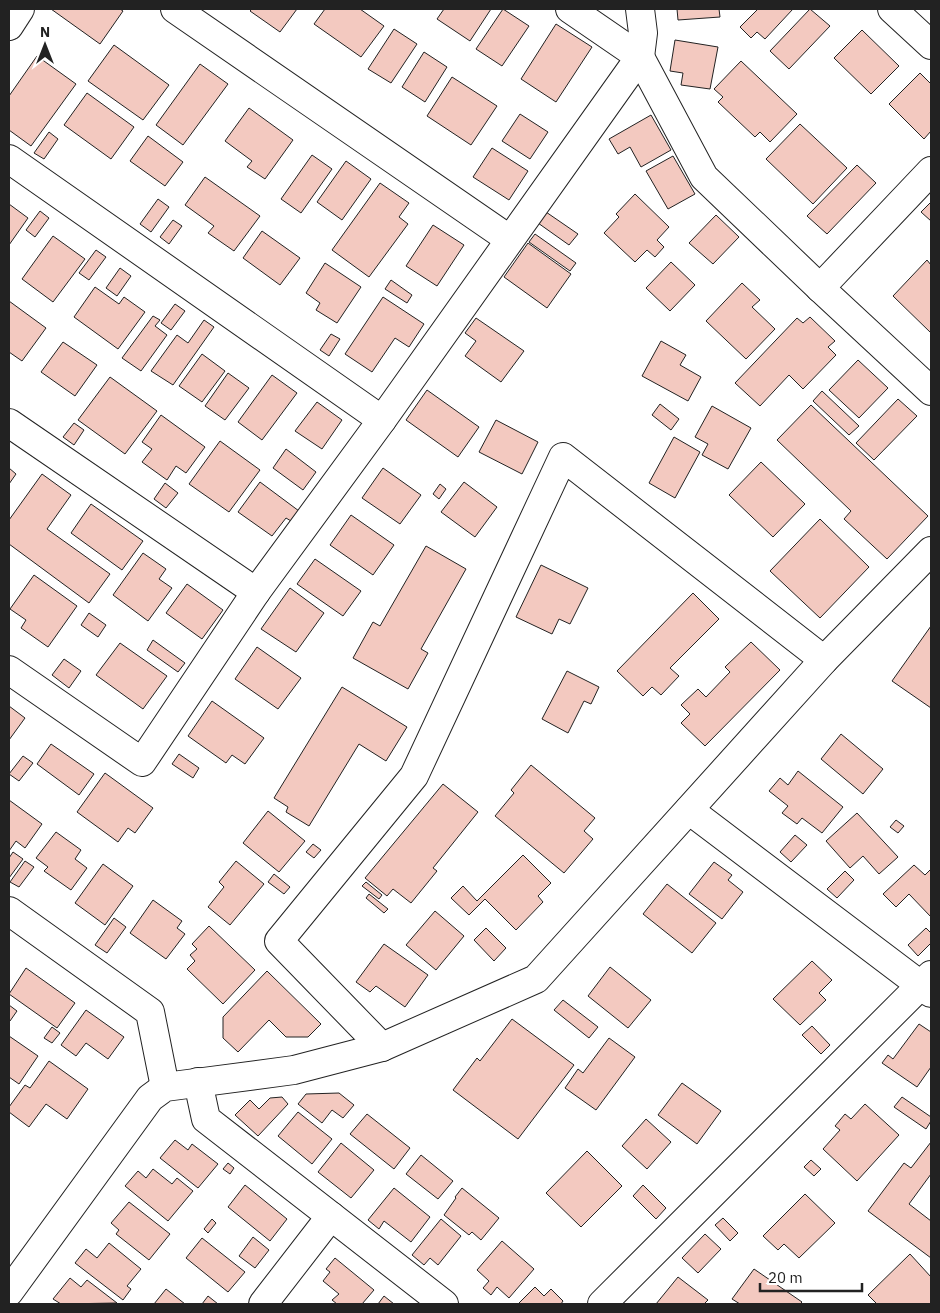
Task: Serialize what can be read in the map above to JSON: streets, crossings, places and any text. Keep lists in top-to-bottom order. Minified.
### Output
{"scale_bar":"20 m","north":"top"}
